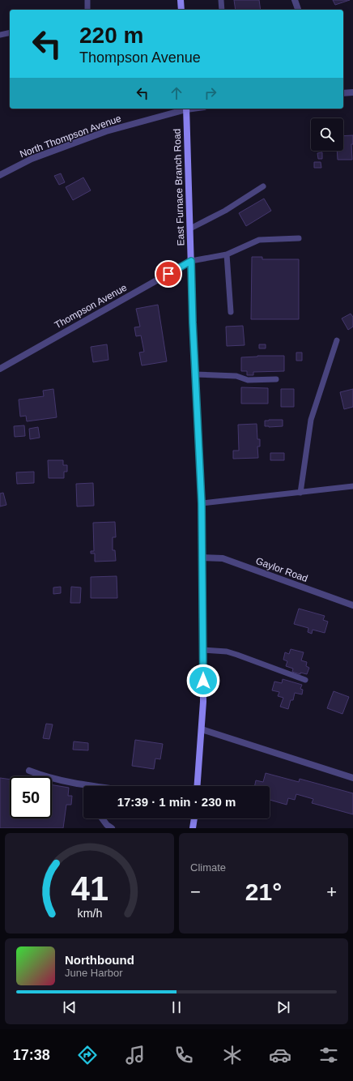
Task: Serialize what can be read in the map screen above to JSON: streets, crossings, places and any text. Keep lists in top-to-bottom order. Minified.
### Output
{"streets":{"main road":["East Furnace Branch Road"],"street":["North Thompson Avenue","Thompson Avenue","Gaylor Road"]},"crossings":[["North Thompson Avenue","East Furnace Branch Road"],["East Furnace Branch Road","Thompson Avenue"],["East Furnace Branch Road","Gaylor Road"]],"page":{"turn":["220 m","Thompson Avenue"],"limit":"50","trip":"17:39 · 1 min · 230 m","tile":"Climate","heat":["−","21°","+"],"song":["Northbound","June Harbor"],"tabs":"17:38","gauge":["41","km/h"]}}
